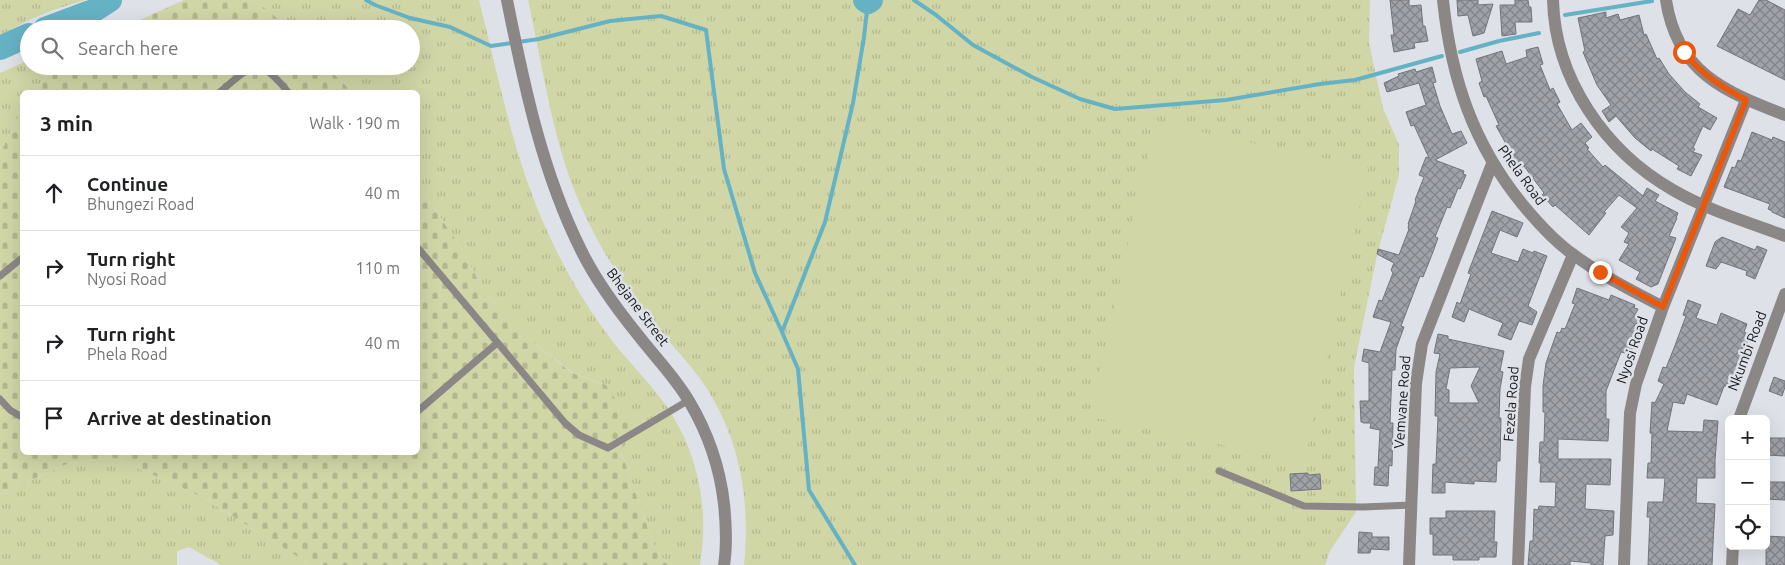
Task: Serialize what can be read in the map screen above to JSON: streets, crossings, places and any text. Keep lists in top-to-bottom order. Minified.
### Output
{"streets":{"street":["Phela Road","Bhejane Street","Nyosi Road","Nkumbi Road","Vemvane Road","Fezela Road"]},"crossings":[["Phela Road","Nyosi Road"],["Phela Road","Vemvane Road"],["Phela Road","Fezela Road"]],"page":{"search":"Search here","heading":["3 min","Walk · 190 m"],"list":[["Continue","Bhungezi Road","40 m"],["Turn right","Nyosi Road","110 m"],["Turn right","Phela Road","40 m"],"Arrive at destination"],"map_buttons":["+","−"]}}
